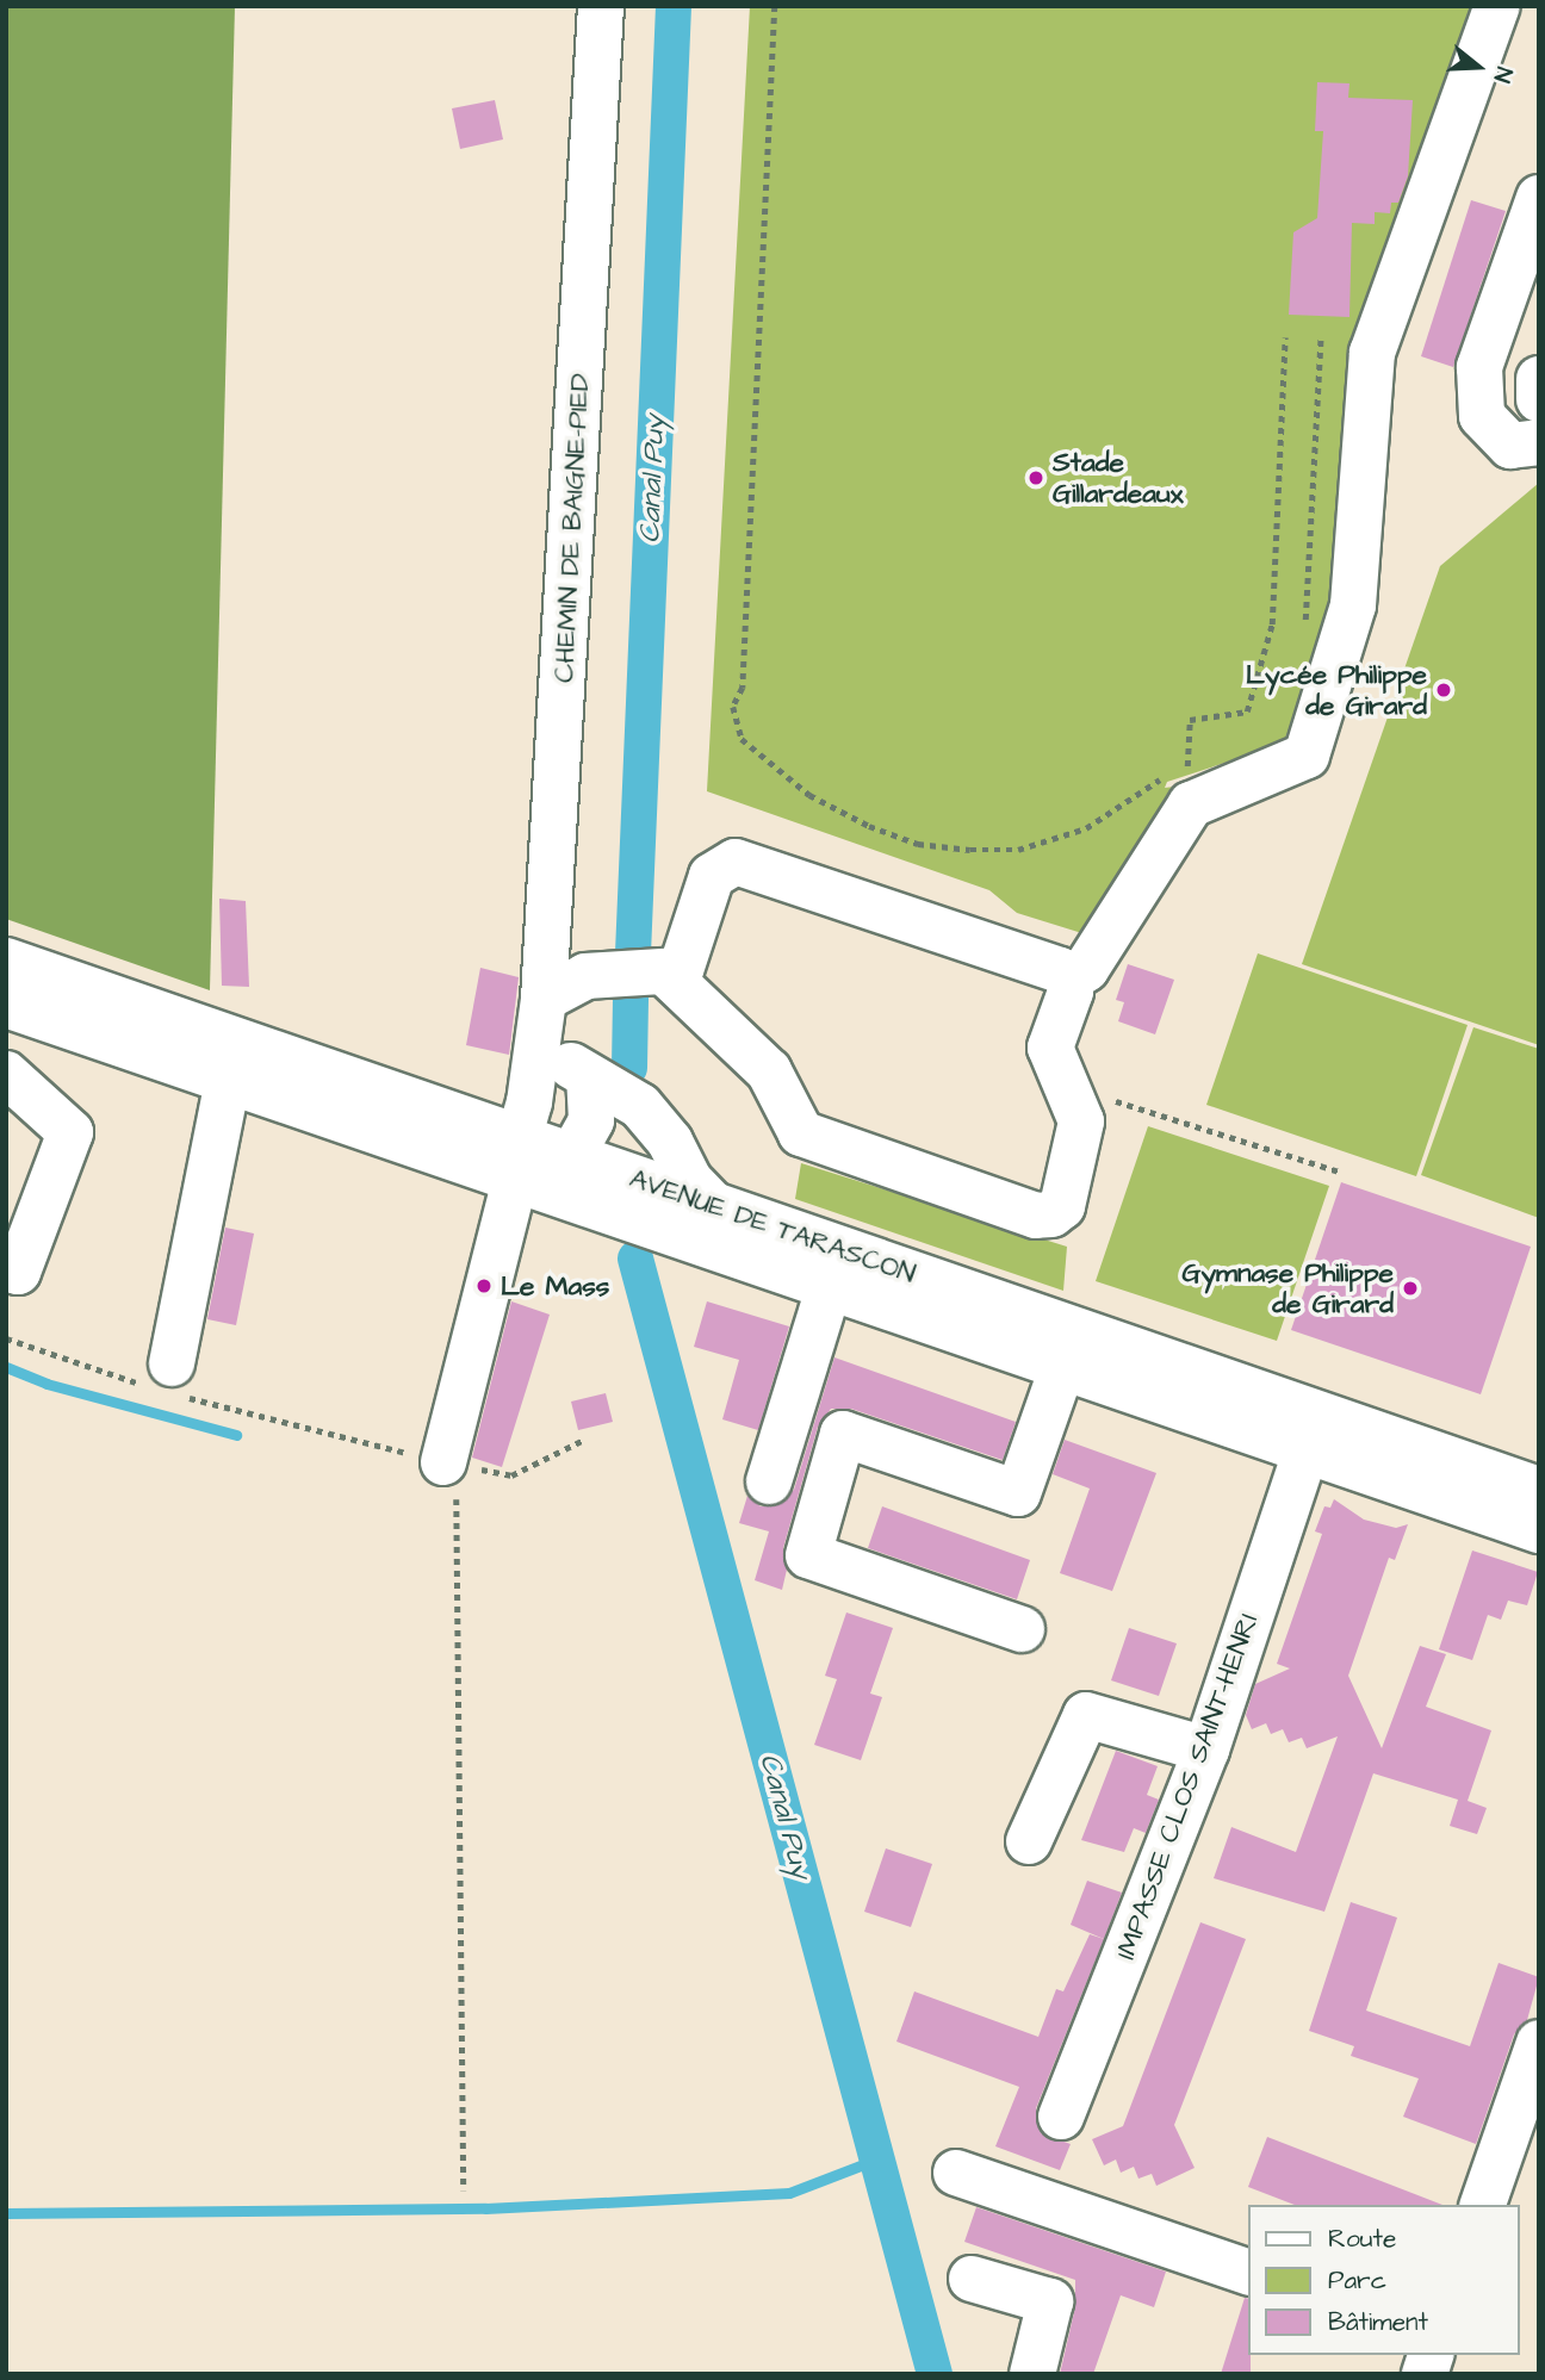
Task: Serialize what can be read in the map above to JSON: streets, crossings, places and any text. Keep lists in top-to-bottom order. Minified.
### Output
{"streets":{"main road":["CHEMIN DE BAIGNE-PIED","AVENUE DE TARASCON","IMPASSE CLOS SAINT-HENRI"]},"crossings":[["CHEMIN DE BAIGNE-PIED","AVENUE DE TARASCON"],["AVENUE DE TARASCON","IMPASSE CLOS SAINT-HENRI"]],"water":["Canal Puy"],"places":["Stade Gillardeaux","Lycée Philippe de Girard","Le Mass","Gymnase Philippe de Girard"],"legend":["Route","Parc","Bâtiment"],"north":"right"}
